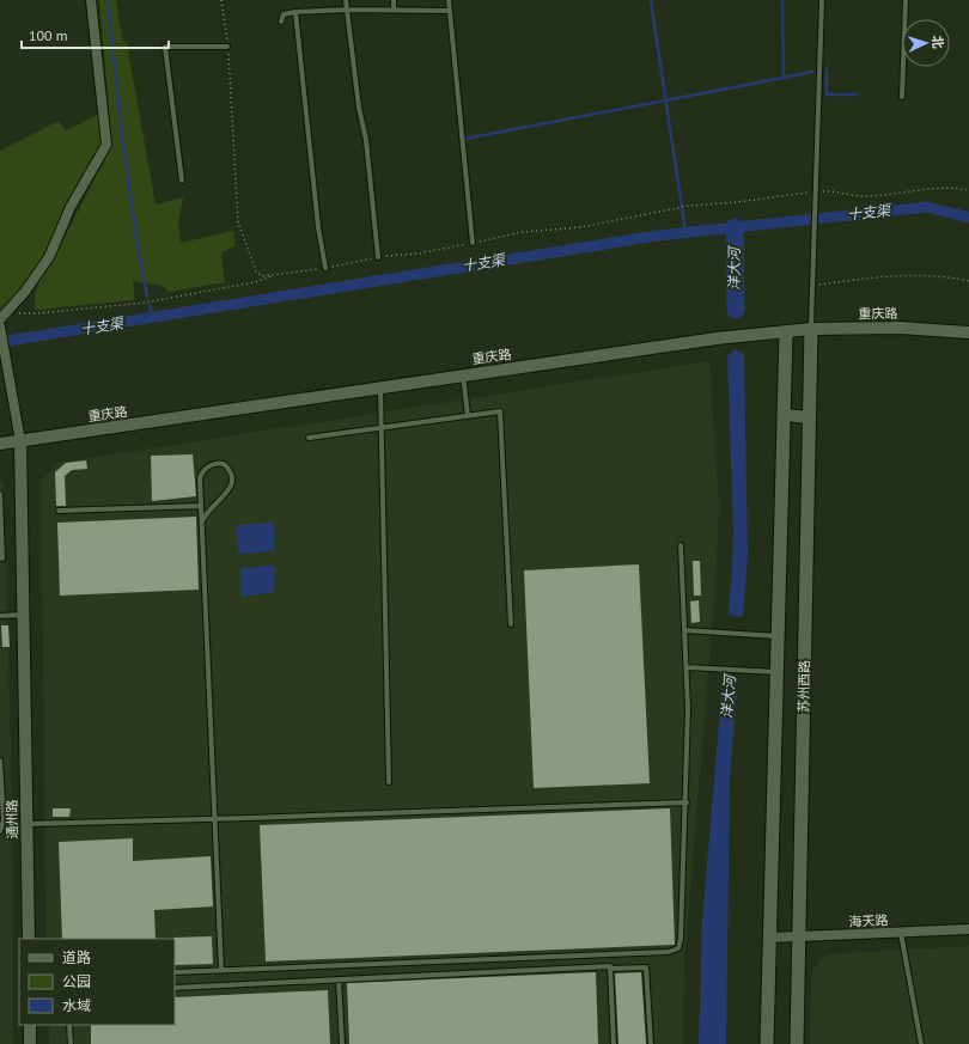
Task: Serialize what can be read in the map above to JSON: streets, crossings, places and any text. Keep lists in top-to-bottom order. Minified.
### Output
{"streets":{"main road":["苏州西路"],"street":["重庆路","通州路","海天路"]},"crossings":[["重庆路","苏州西路"],["重庆路","通州路"],["苏州西路","海天路"]],"water":["十支渠","洋大河"],"legend":["道路","公园","水域"],"scale_bar":"100 m","north":"right"}
